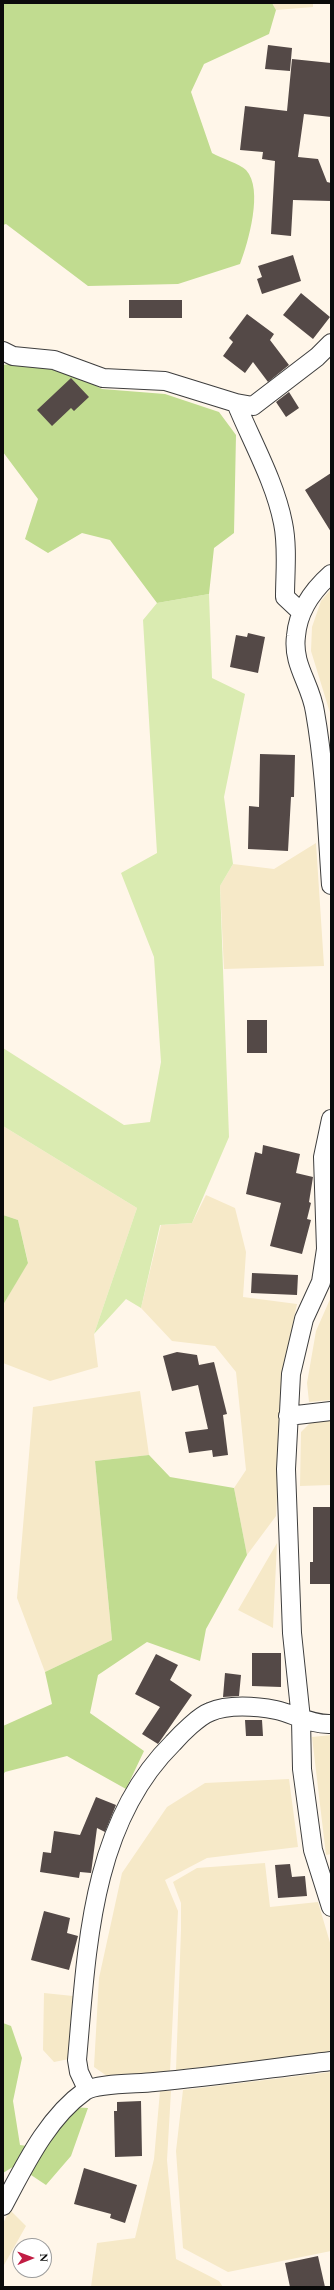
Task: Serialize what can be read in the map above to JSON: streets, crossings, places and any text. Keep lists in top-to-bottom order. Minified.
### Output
{"north":"right"}
